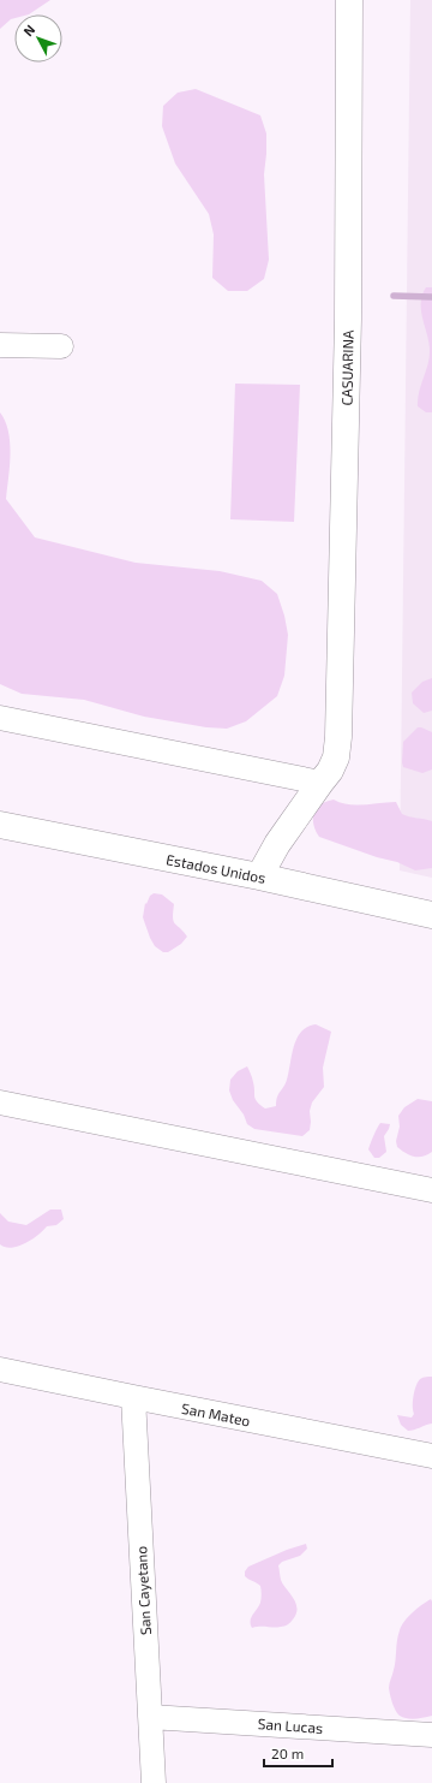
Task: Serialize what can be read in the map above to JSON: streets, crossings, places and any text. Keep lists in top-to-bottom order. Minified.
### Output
{"streets":{"street":["CASUARINA","Estados Unidos","San Mateo","San Cayetano","San Lucas"]},"crossings":[["CASUARINA","Estados Unidos"],["San Mateo","San Cayetano"],["San Cayetano","San Lucas"]],"scale_bar":"20 m","north":"top left"}
